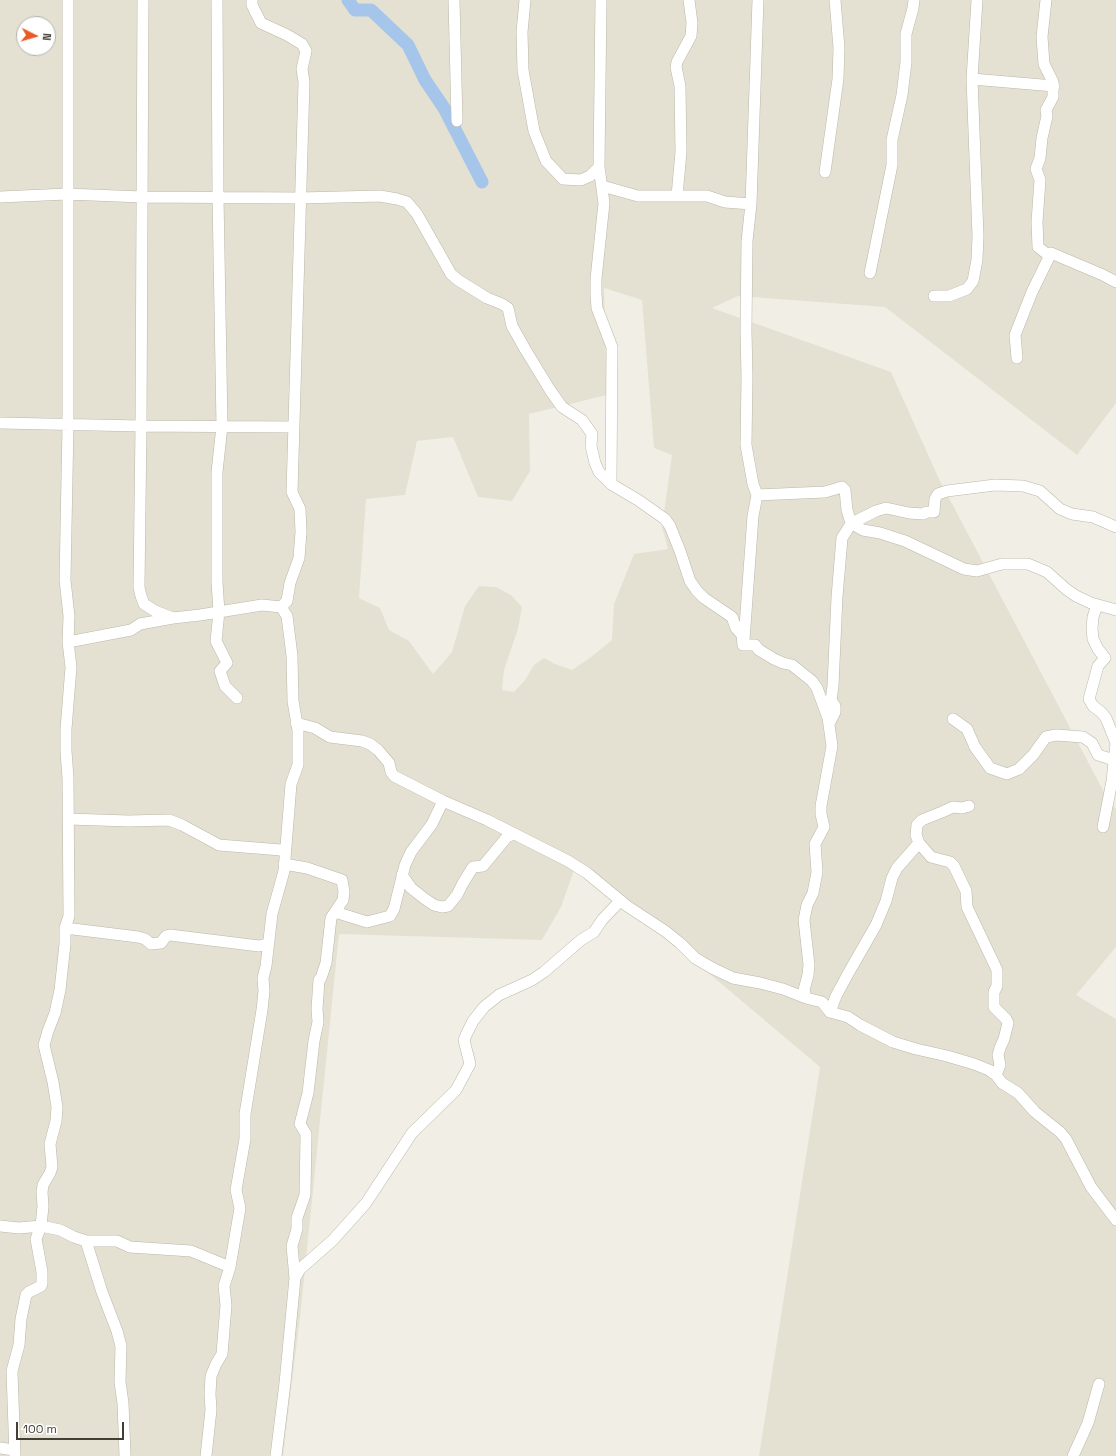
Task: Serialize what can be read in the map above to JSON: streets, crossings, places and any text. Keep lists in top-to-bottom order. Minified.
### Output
{"scale_bar":"100 m","north":"right"}
